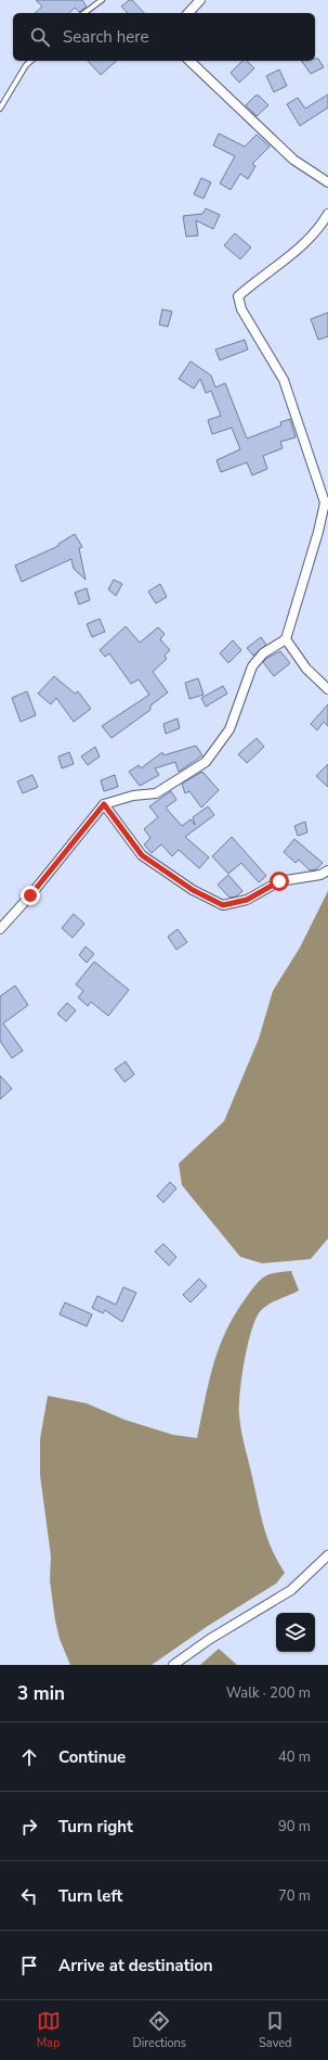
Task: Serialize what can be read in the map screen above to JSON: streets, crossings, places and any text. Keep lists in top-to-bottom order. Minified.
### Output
{"page":{"search":"Search here","heading":["3 min","Walk · 200 m"],"list":[["Continue","40 m"],["Turn right","90 m"],["Turn left","70 m"],"Arrive at destination"],"nav":["Map","Directions","Saved"]}}
